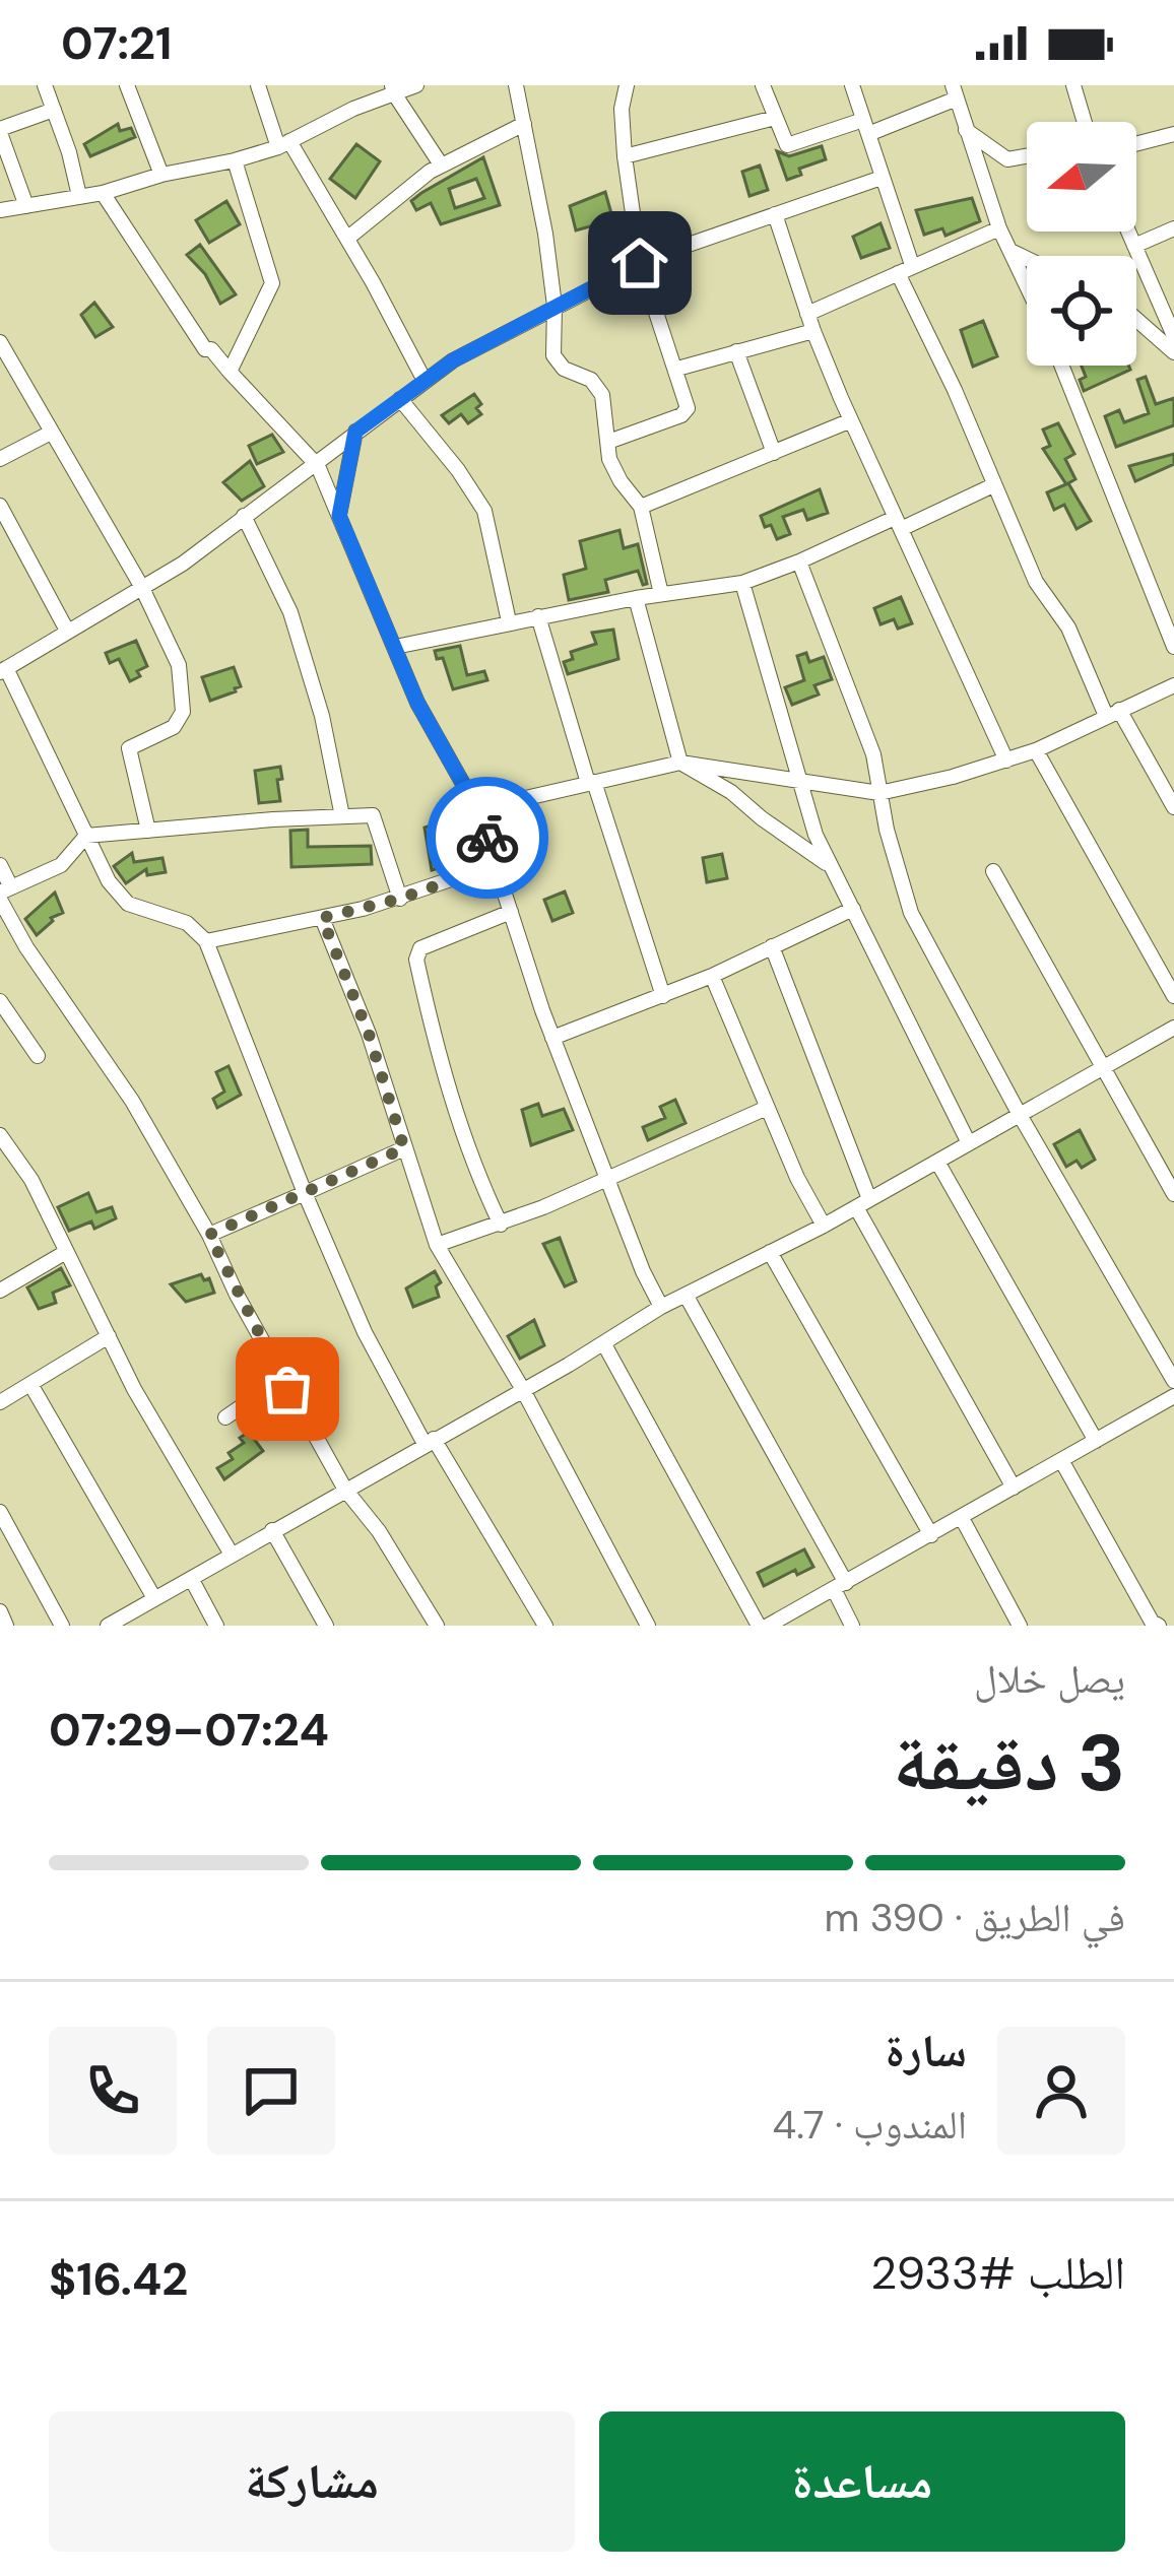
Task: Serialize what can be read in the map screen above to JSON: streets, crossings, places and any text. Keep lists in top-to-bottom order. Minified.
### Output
{"north":"left","page":{"status":"07:21","heading":["3 دقيقة","يصل خلال","07:24–07:29"],"panel":["سارة","المندوب · 4.7","الطلب #2933","$16.42"],"bar":"في الطريق · 390 m","buttons":["مساعدة","مشاركة"]}}
